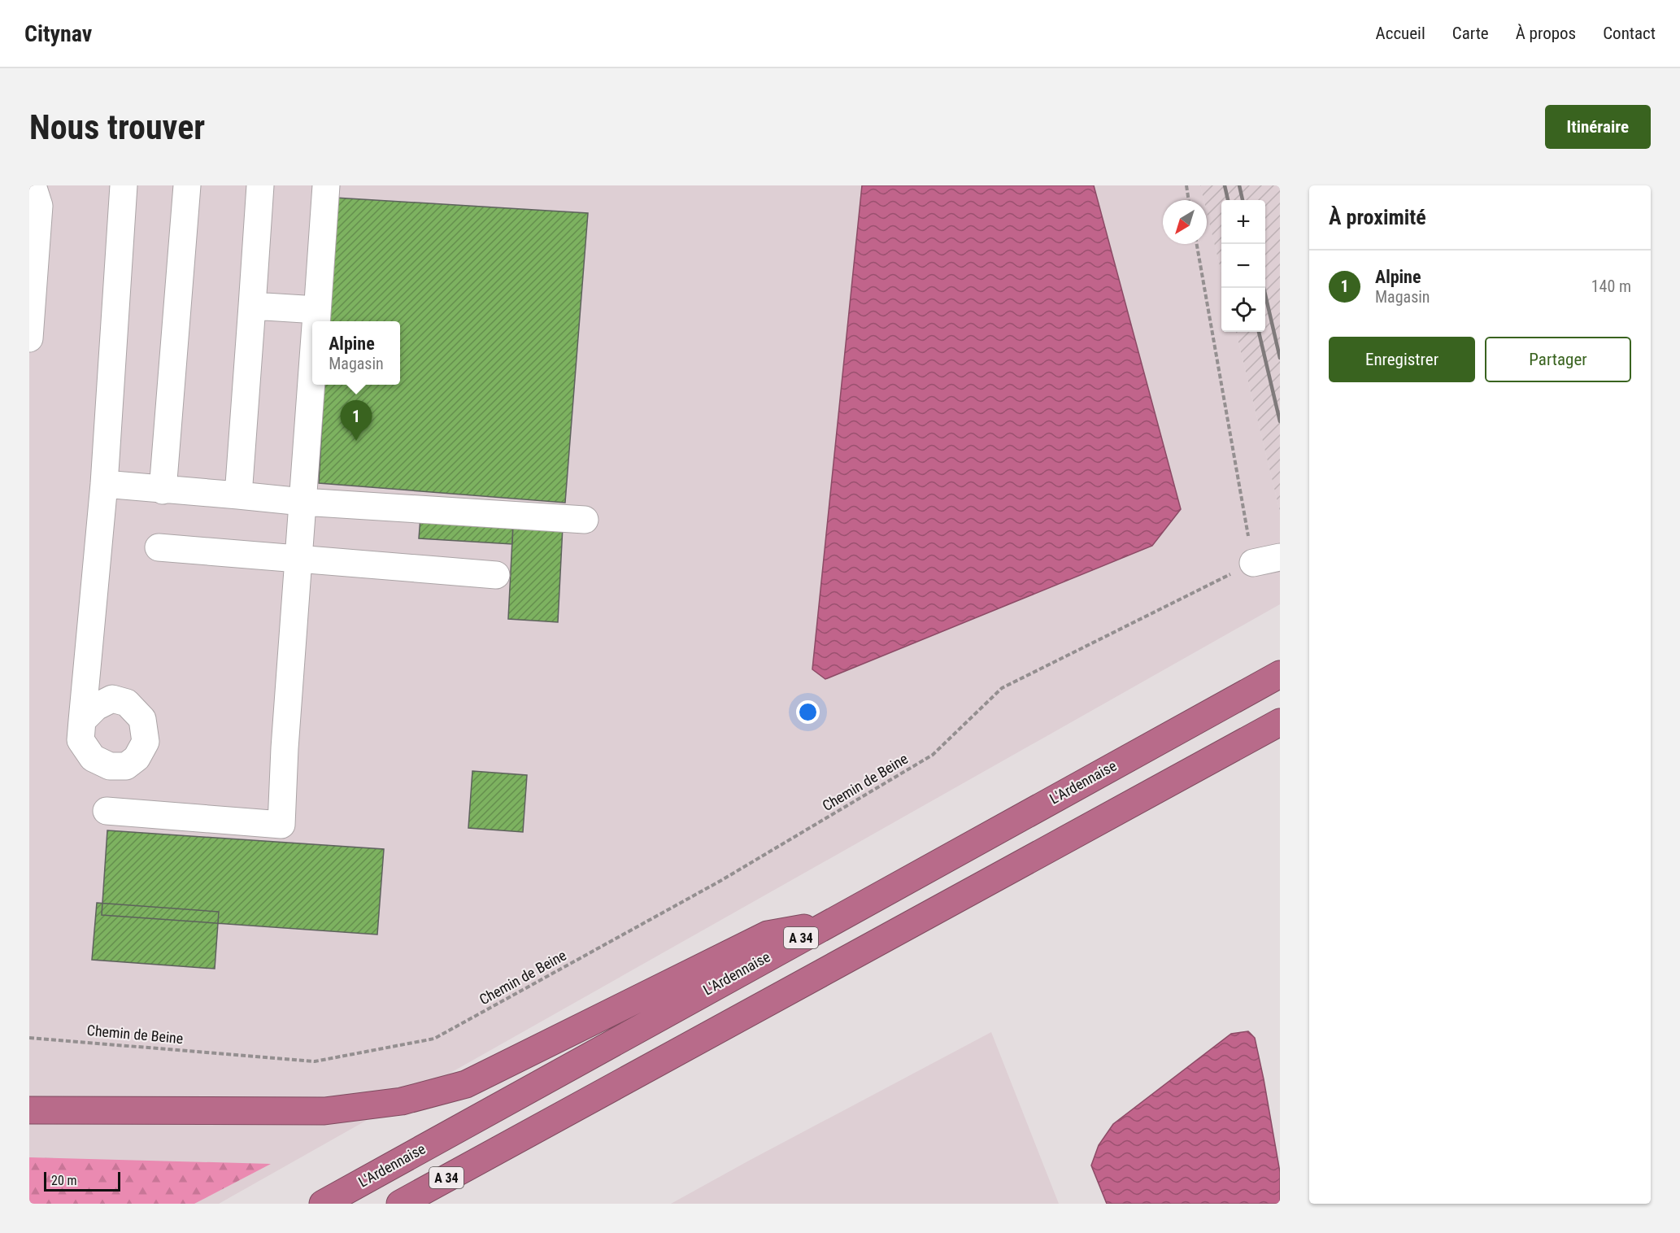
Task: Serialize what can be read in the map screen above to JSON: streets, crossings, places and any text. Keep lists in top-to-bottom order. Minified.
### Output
{"streets":{"highway":["L'Ardennaise","A 34"],"path":["Chemin de Beine"]},"scale_bar":"20 m","north":"bottom left","page":{"header":"Citynav","nav":["Accueil","Carte","À propos","Contact"],"buttons":["Itinéraire",["Enregistrer","Partager"]],"title":"Nous trouver","heading":"À proximité","map_buttons":["+","−"],"list":[{"mark":"1","name":"Alpine","note":"Magasin","value":"140 m"}],"popup":["Alpine","Magasin"],"pins":"1","scale":"20 m"}}
